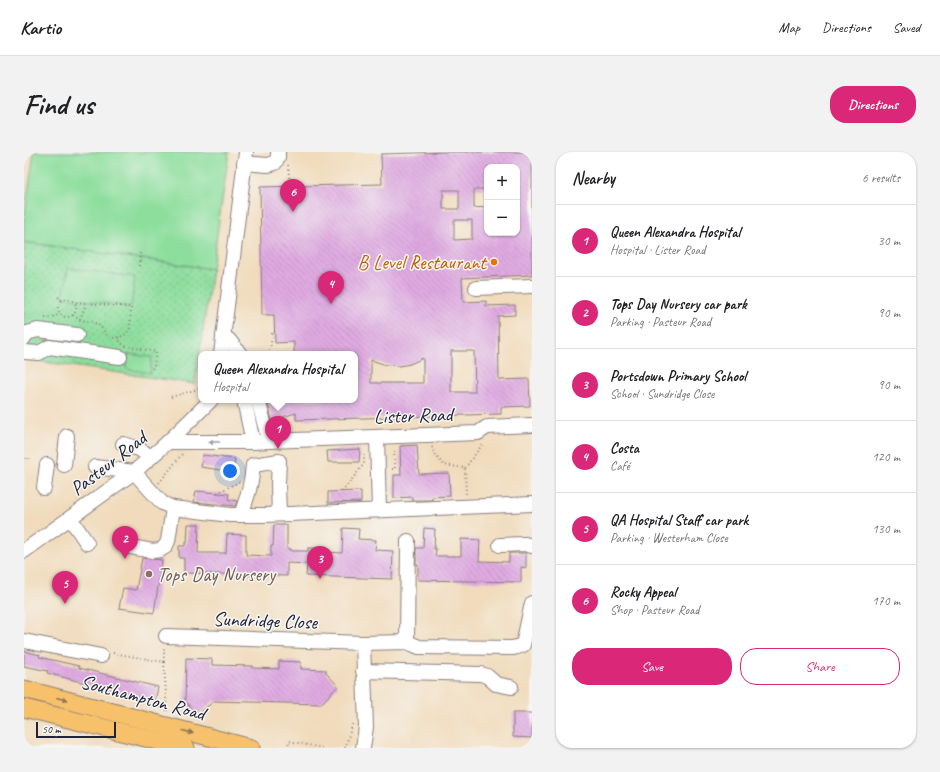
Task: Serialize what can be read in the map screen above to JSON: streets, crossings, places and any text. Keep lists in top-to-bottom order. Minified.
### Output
{"streets":{"main road":["Southampton Road"],"street":["Lister Road","Pasteur Road","Sundridge Close"]},"places":["B Level Restaurant","Tops Day Nursery"],"scale_bar":"50 m","page":{"header":"Kartio","nav":["Map","Directions","Saved"],"buttons":["Directions",["Save","Share"]],"title":"Find us","heading":["Nearby","6 results"],"map_buttons":["+","−"],"pins":["6","4","1","2","3","5"],"list":[{"mark":"1","name":"Queen Alexandra Hospital","note":"Hospital · Lister Road","value":"30 m"},{"mark":"2","name":"Tops Day Nursery car park","note":"Parking · Pasteur Road","value":"90 m"},{"mark":"3","name":"Portsdown Primary School","note":"School · Sundridge Close","value":"90 m"},{"mark":"4","name":"Costa","note":"Café","value":"120 m"},{"mark":"5","name":"QA Hospital Staff car park","note":"Parking · Westerham Close","value":"130 m"},{"mark":"6","name":"Rocky Appeal","note":"Shop · Pasteur Road","value":"170 m"}],"popup":["Queen Alexandra Hospital","Hospital"],"scale":"50 m"}}
